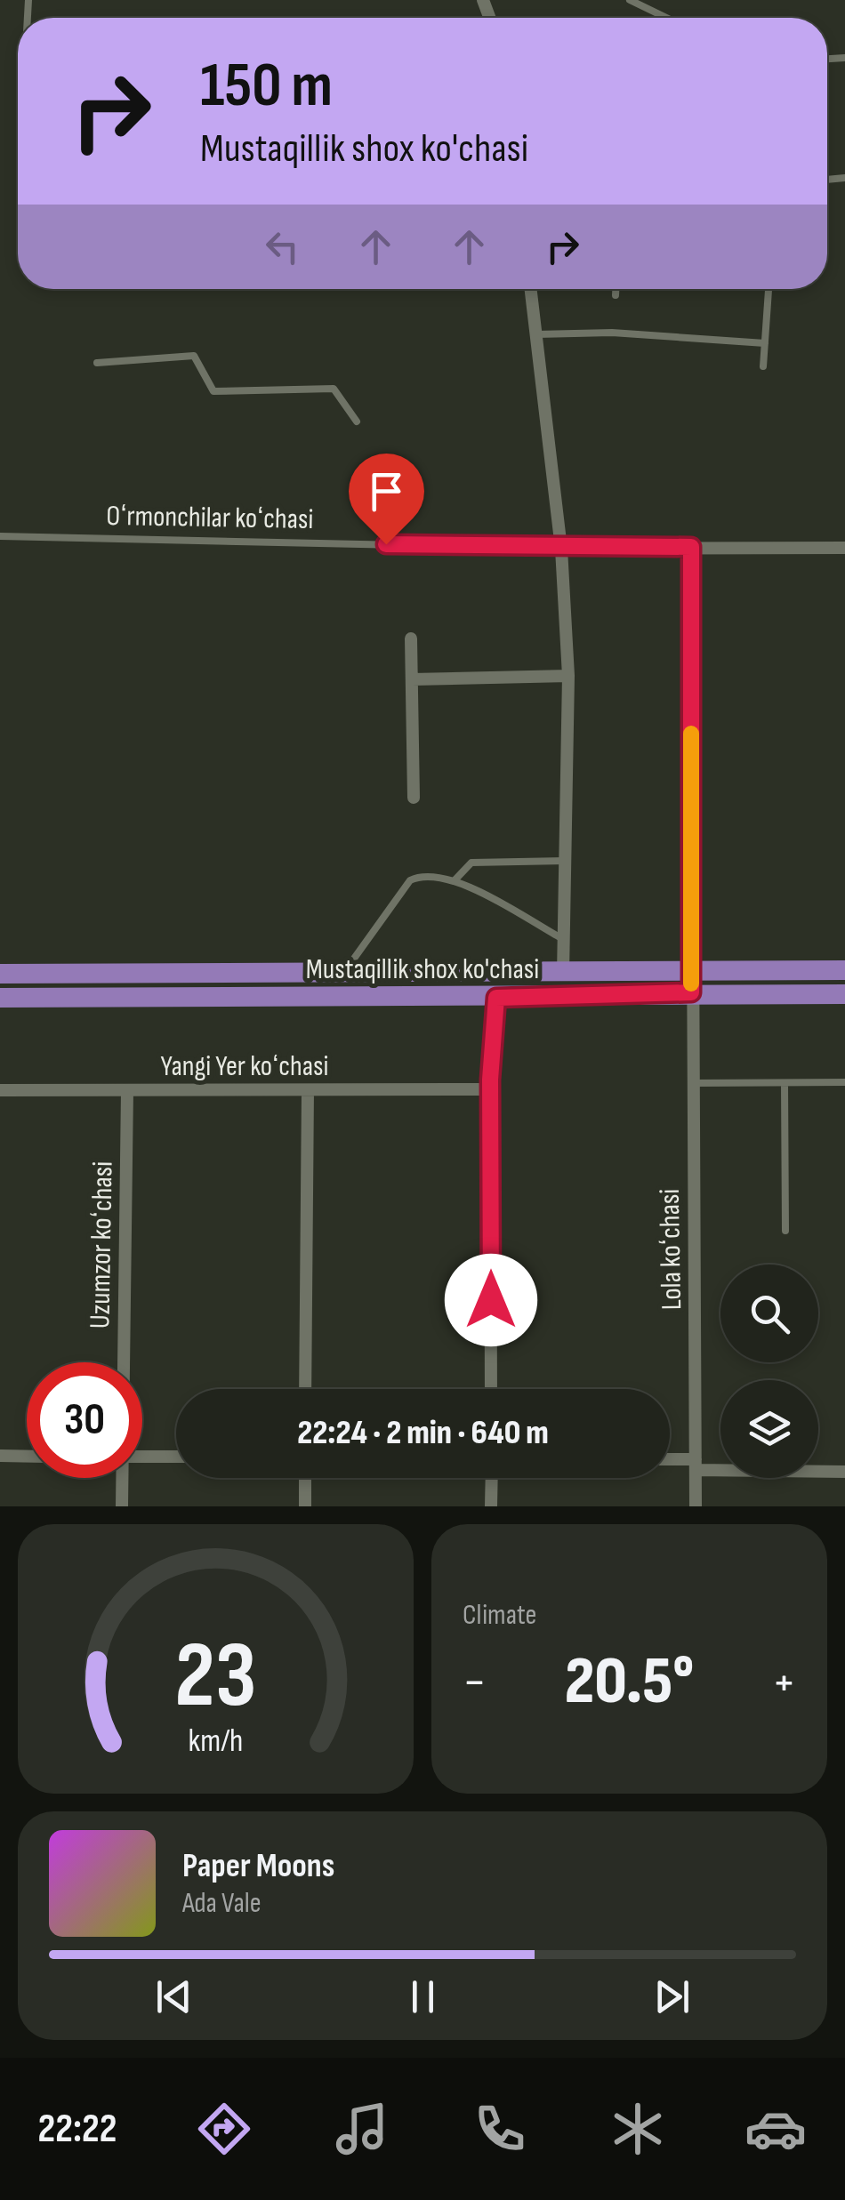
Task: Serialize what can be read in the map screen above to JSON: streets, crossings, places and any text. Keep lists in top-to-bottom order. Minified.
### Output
{"streets":{"main road":["Mustaqillik shox ko'chasi"],"street":["Oʻrmonchilar koʻchasi","Yangi Yer koʻchasi","Uzumzor koʻchasi","Lola koʻchasi"]},"crossings":[["Oʻrmonchilar koʻchasi","Lola koʻchasi"],["Mustaqillik shox ko'chasi","Lola koʻchasi"],["Yangi Yer koʻchasi","Uzumzor koʻchasi"]],"page":{"turn":["150 m","Mustaqillik shox ko'chasi"],"limit":"30","trip":"22:24 · 2 min · 640 m","tile":"Climate","heat":["−","20.5°","+"],"song":["Paper Moons","Ada Vale"],"tabs":"22:22","gauge":["23","km/h"]}}
